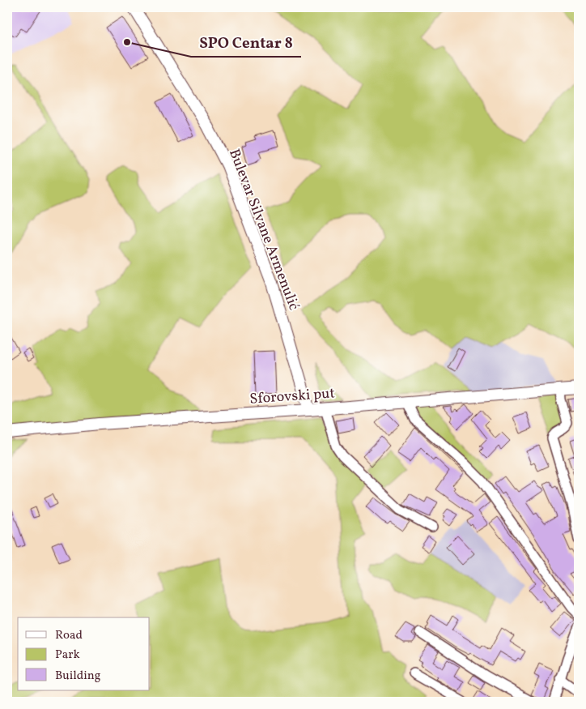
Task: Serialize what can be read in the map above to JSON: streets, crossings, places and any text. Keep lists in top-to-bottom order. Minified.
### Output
{"streets":{"street":["Bulevar Silvane Armenulić","Sforovski put"]},"crossings":[["Bulevar Silvane Armenulić","Sforovski put"]],"places":["SPO Centar 8"],"legend":["Road","Park","Building"]}
